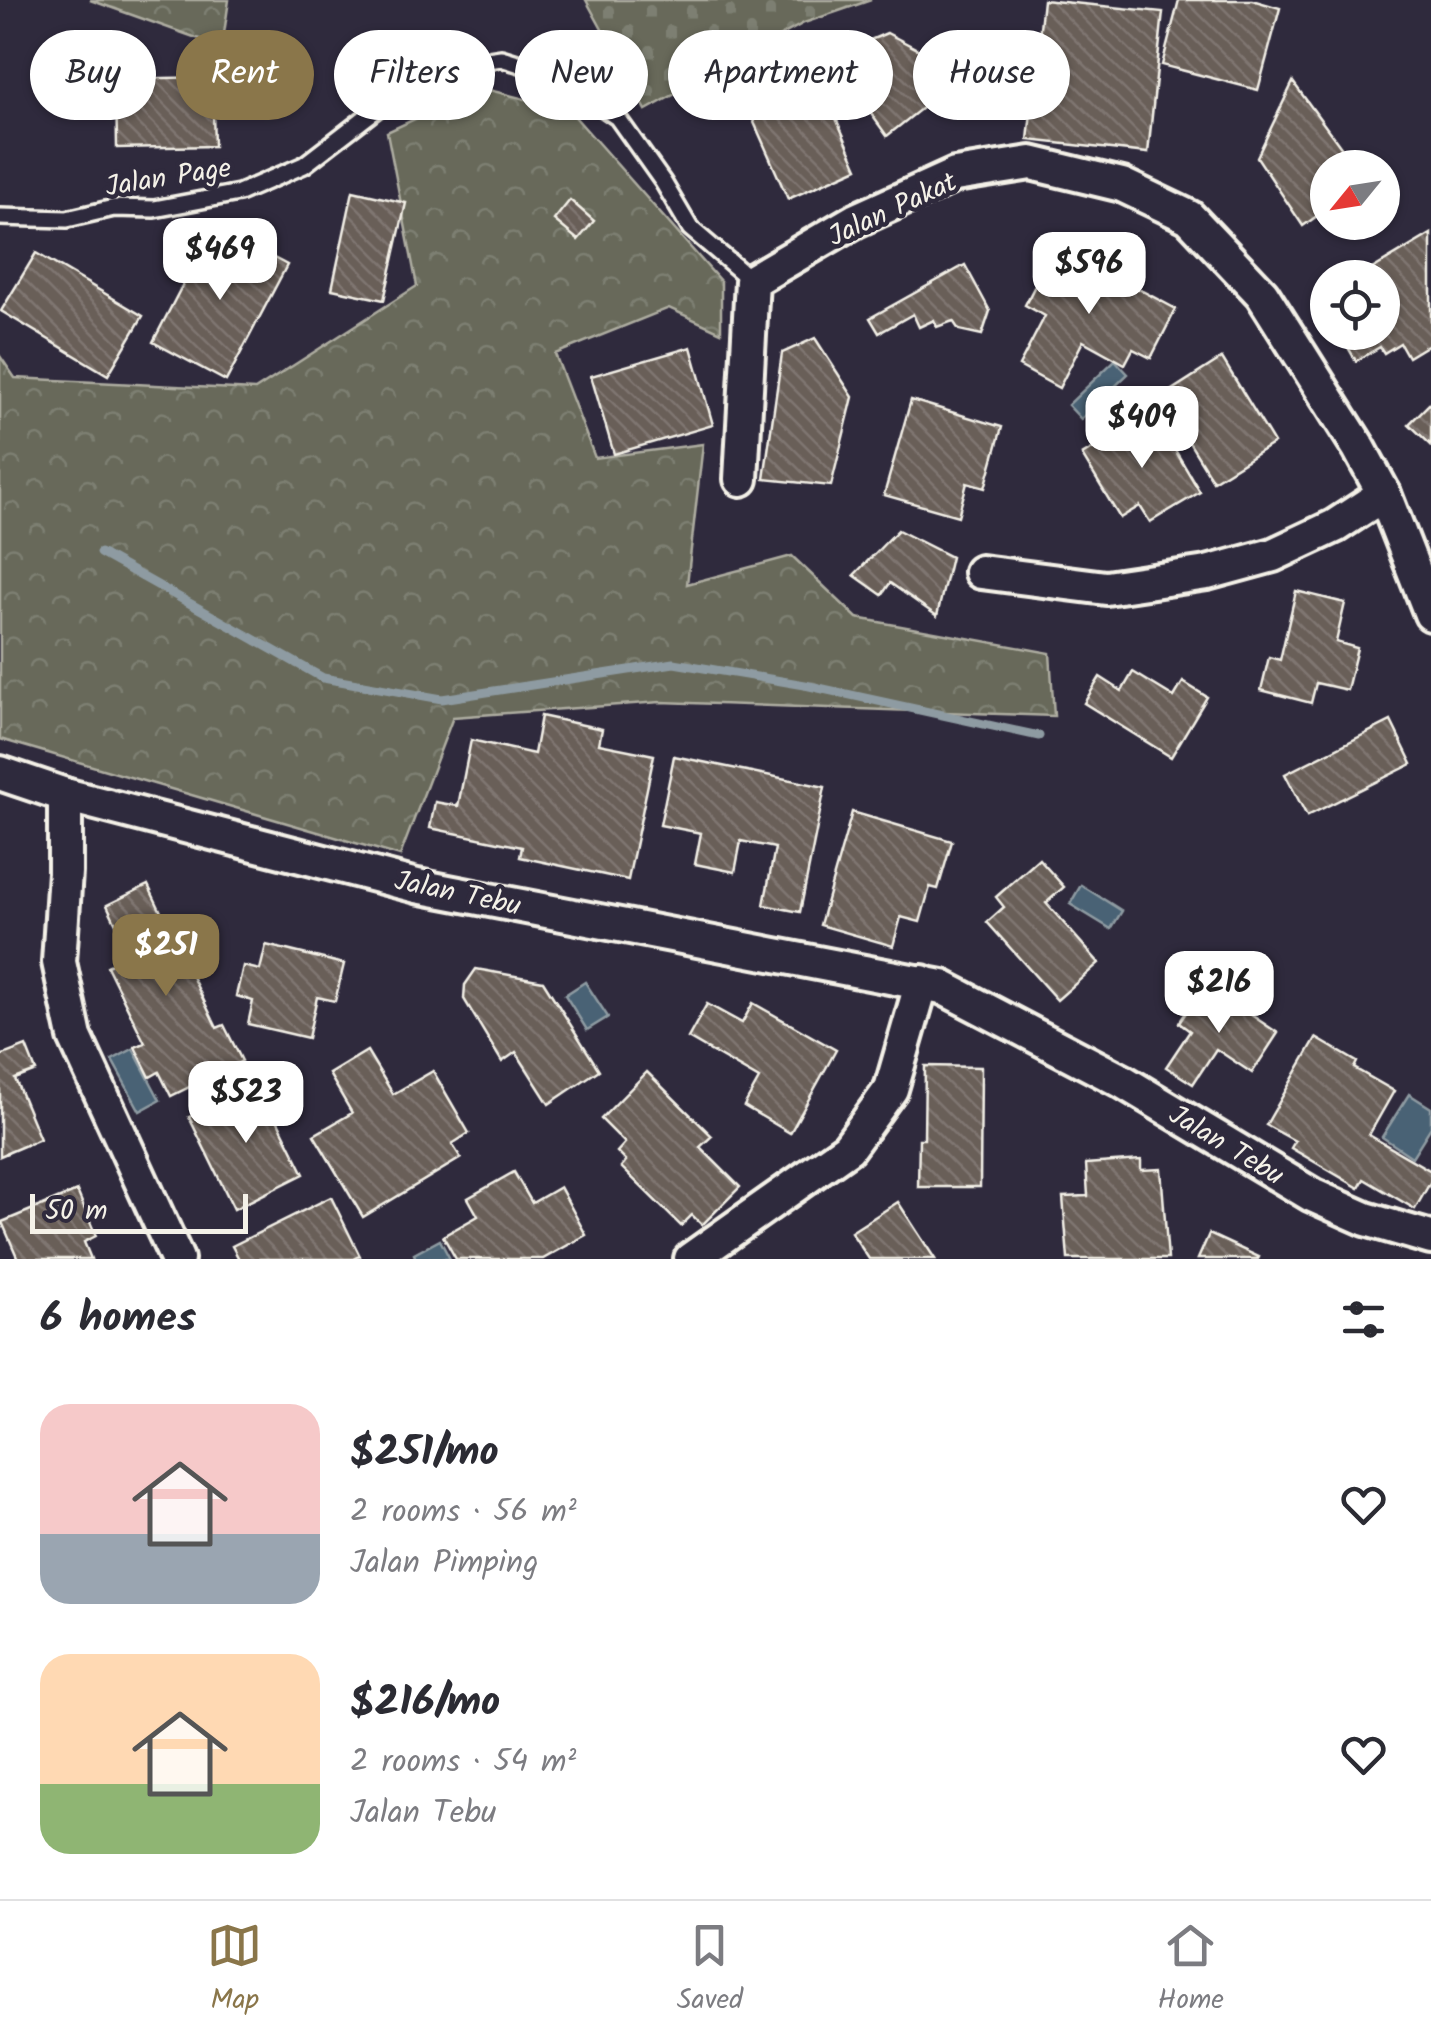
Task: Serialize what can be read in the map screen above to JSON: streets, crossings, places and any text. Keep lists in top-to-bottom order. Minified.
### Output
{"streets":{"street":["Jalan Pakat","Jalan Tebu"],"lane":["Jalan Page"]},"crossings":[["Jalan Page","Jalan Pakat"]],"scale_bar":"50 m","north":"bottom left","page":{"chip":["Buy","Rent","Filters","New","Apartment","House"],"price":["$469","$596","$409","$251","$216","$523"],"scale":"50 m","heading":"6 homes","list":[{"name":"$251/mo","note":"2 rooms · 56 m² · Jalan Pimping"},{"name":"$216/mo","note":"2 rooms · 54 m² · Jalan Tebu"}],"tabs":["Map","Saved","Home"]}}
